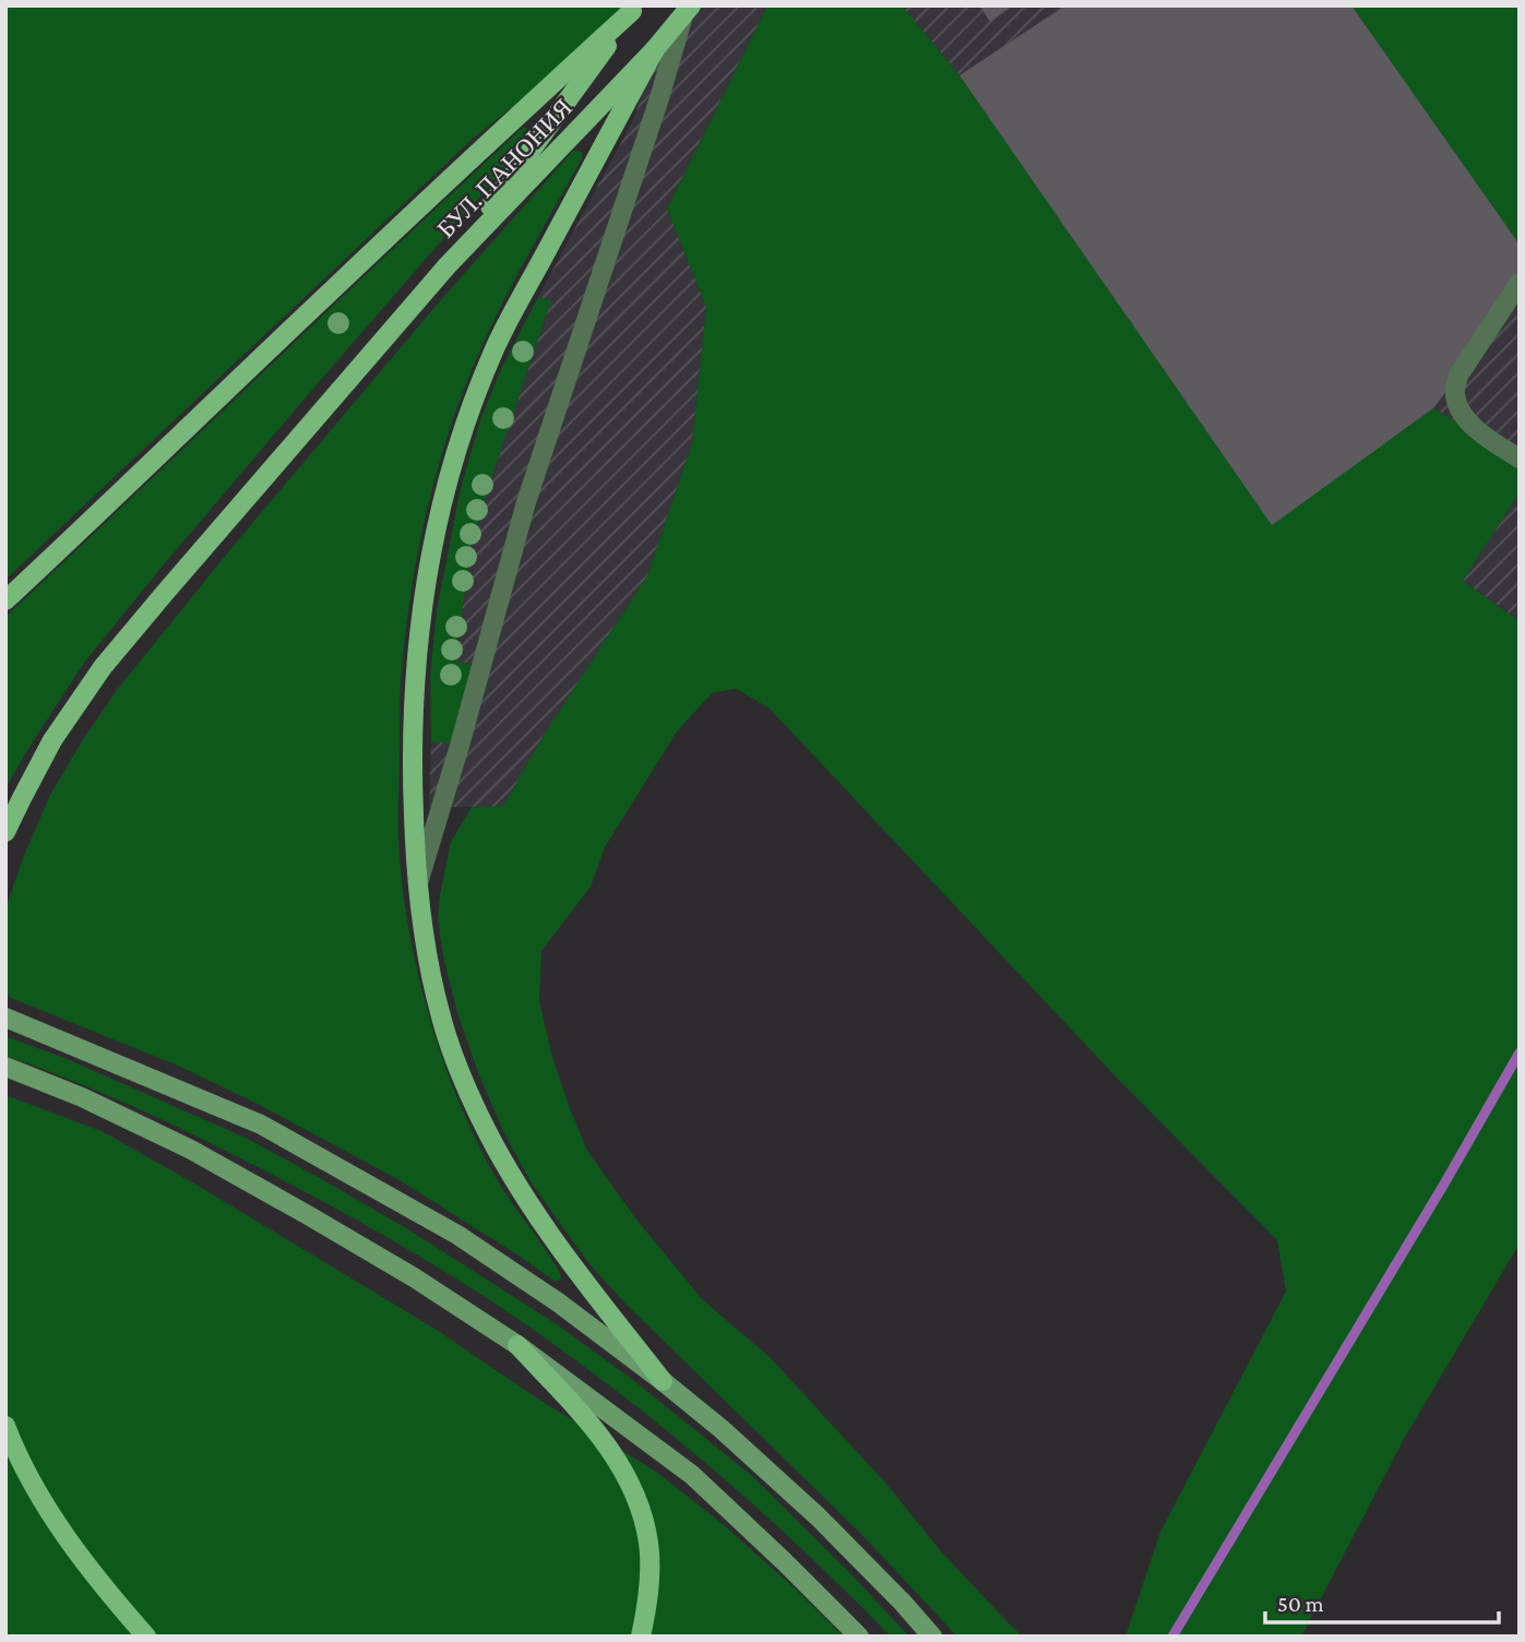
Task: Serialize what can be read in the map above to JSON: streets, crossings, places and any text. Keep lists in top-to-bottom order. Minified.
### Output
{"streets":{"main road":["БУЛ. ПАНОНИЯ"]},"scale_bar":"50 m"}
